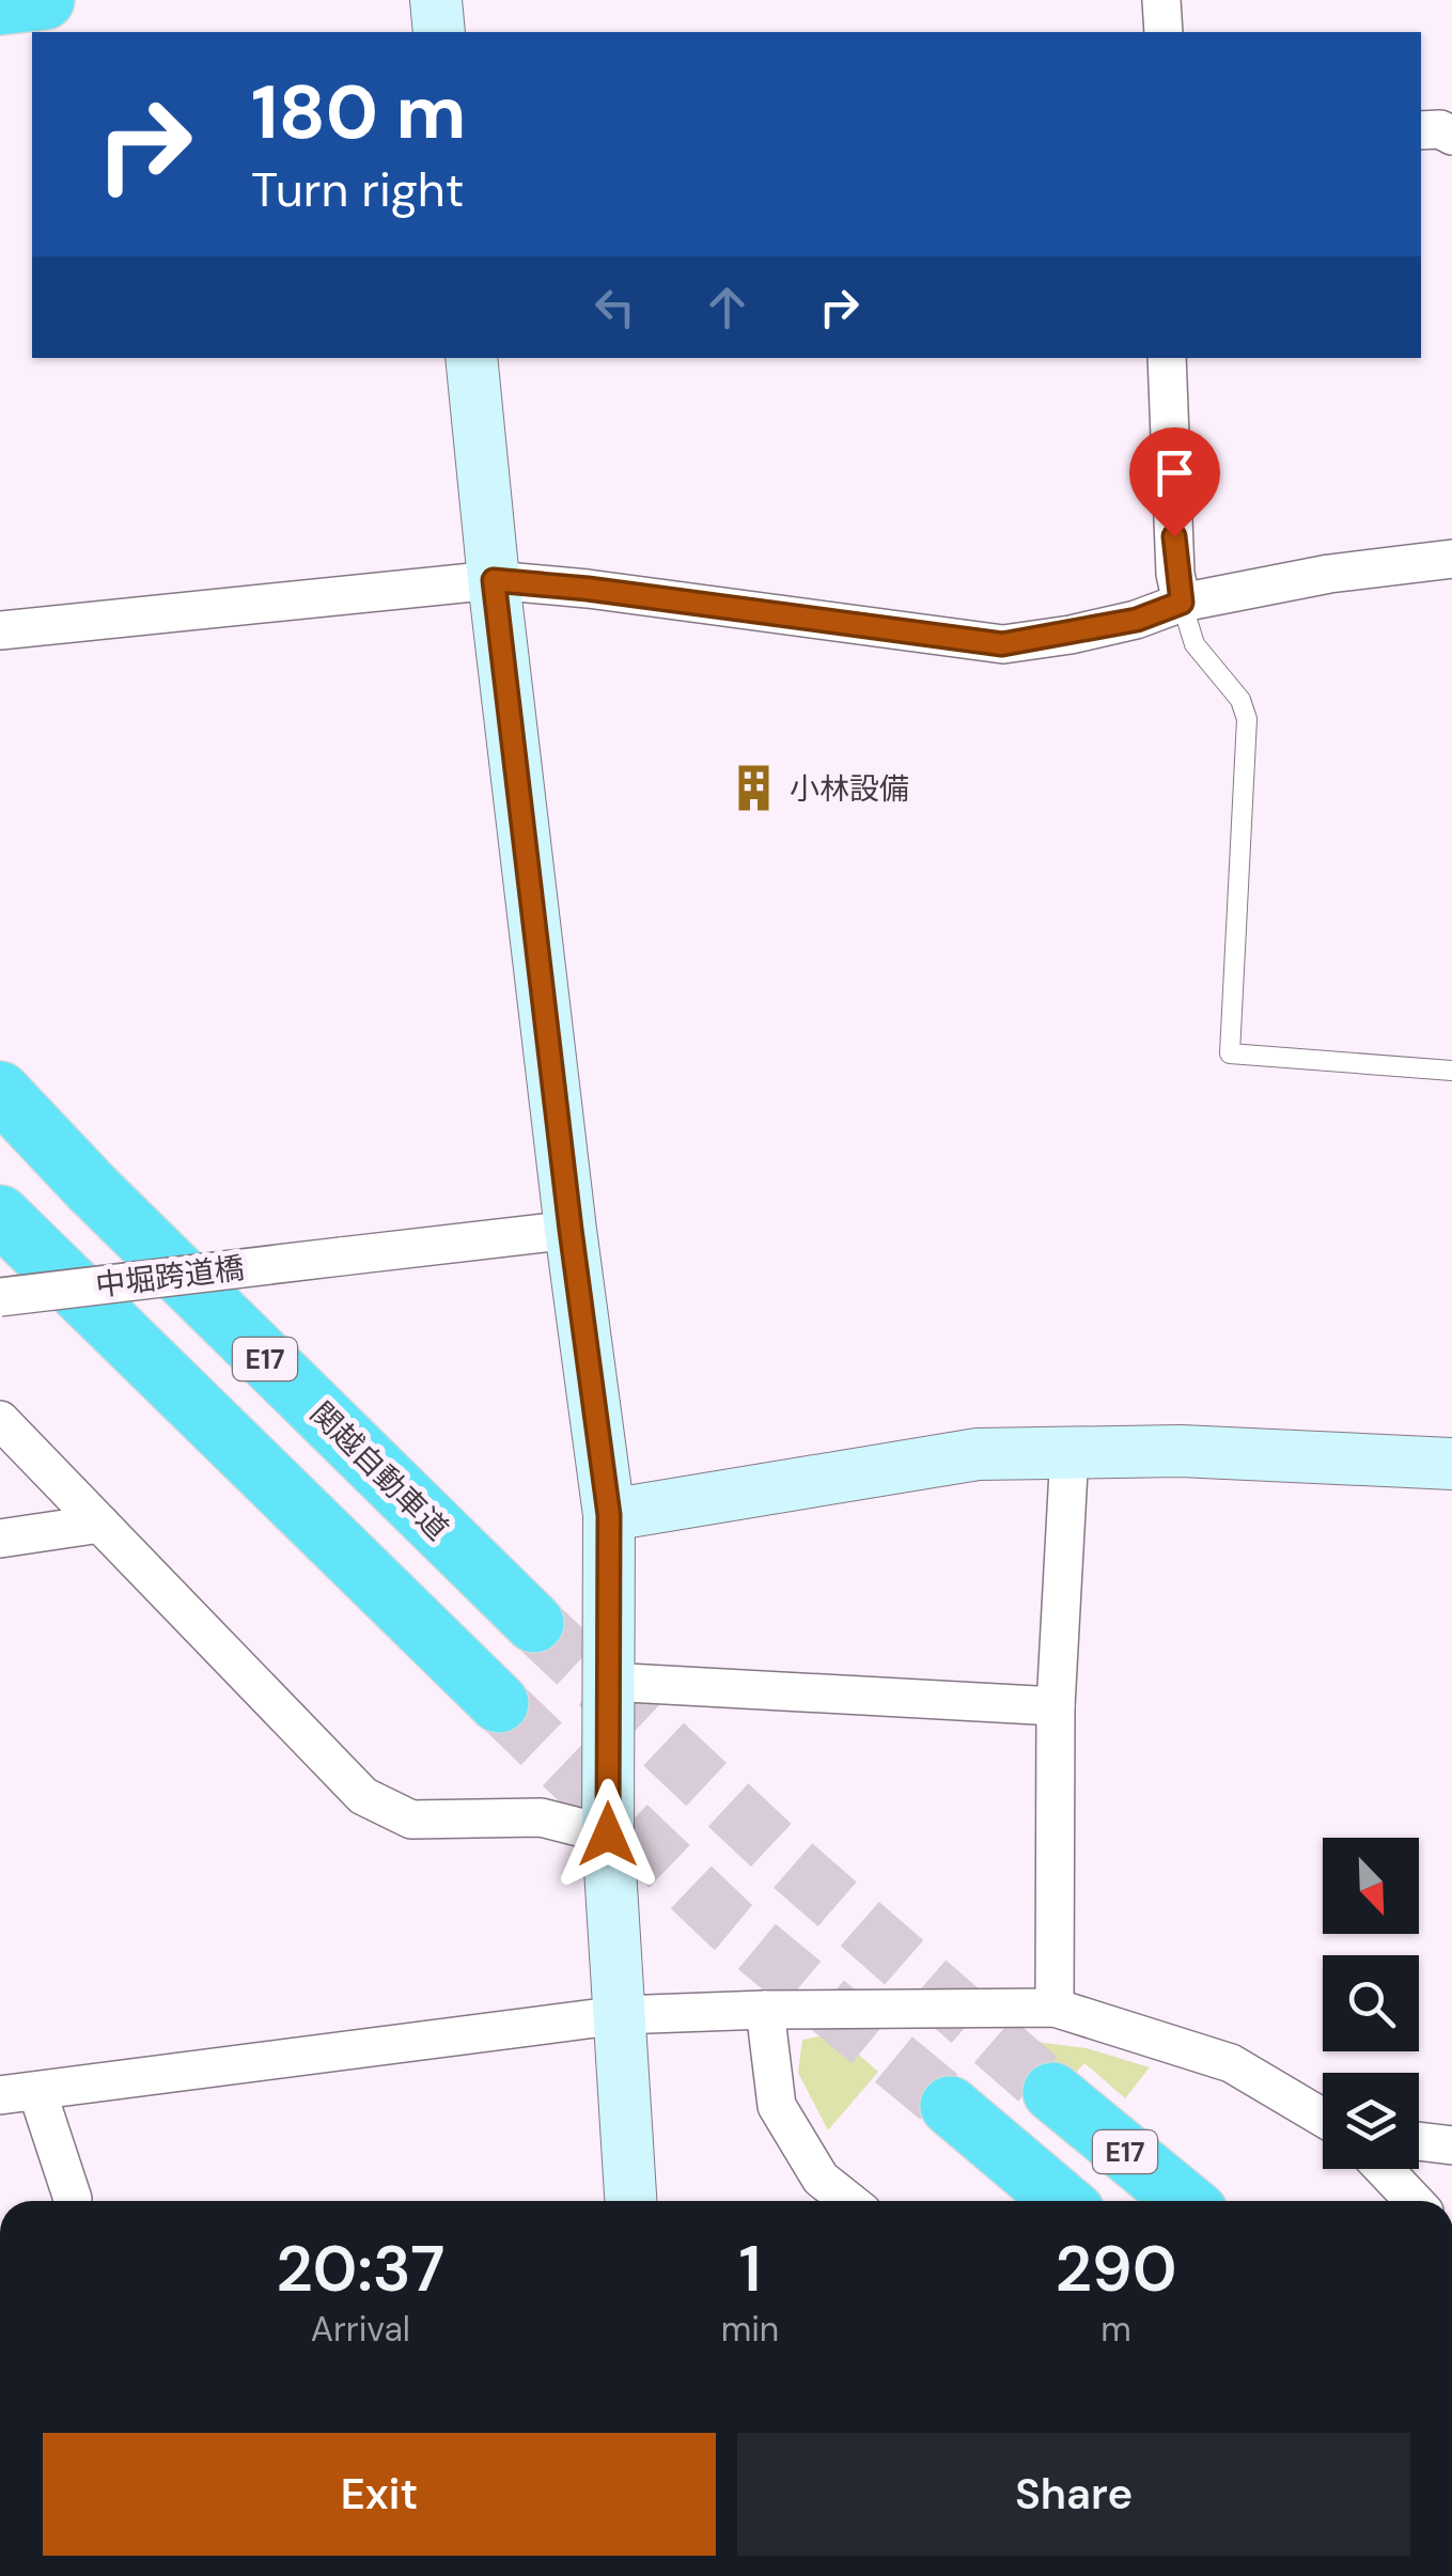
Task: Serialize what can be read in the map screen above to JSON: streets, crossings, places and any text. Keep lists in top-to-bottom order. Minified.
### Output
{"streets":{"highway":["E17","関越自動車道"],"street":["中堀跨道橋"]},"places":{"building":["小林設備"]},"north":"bottom right","page":{"turn":["180 m","Turn right"],"eta":["20:37","Arrival","1","min","290","m"],"buttons":["Exit","Share"]}}
